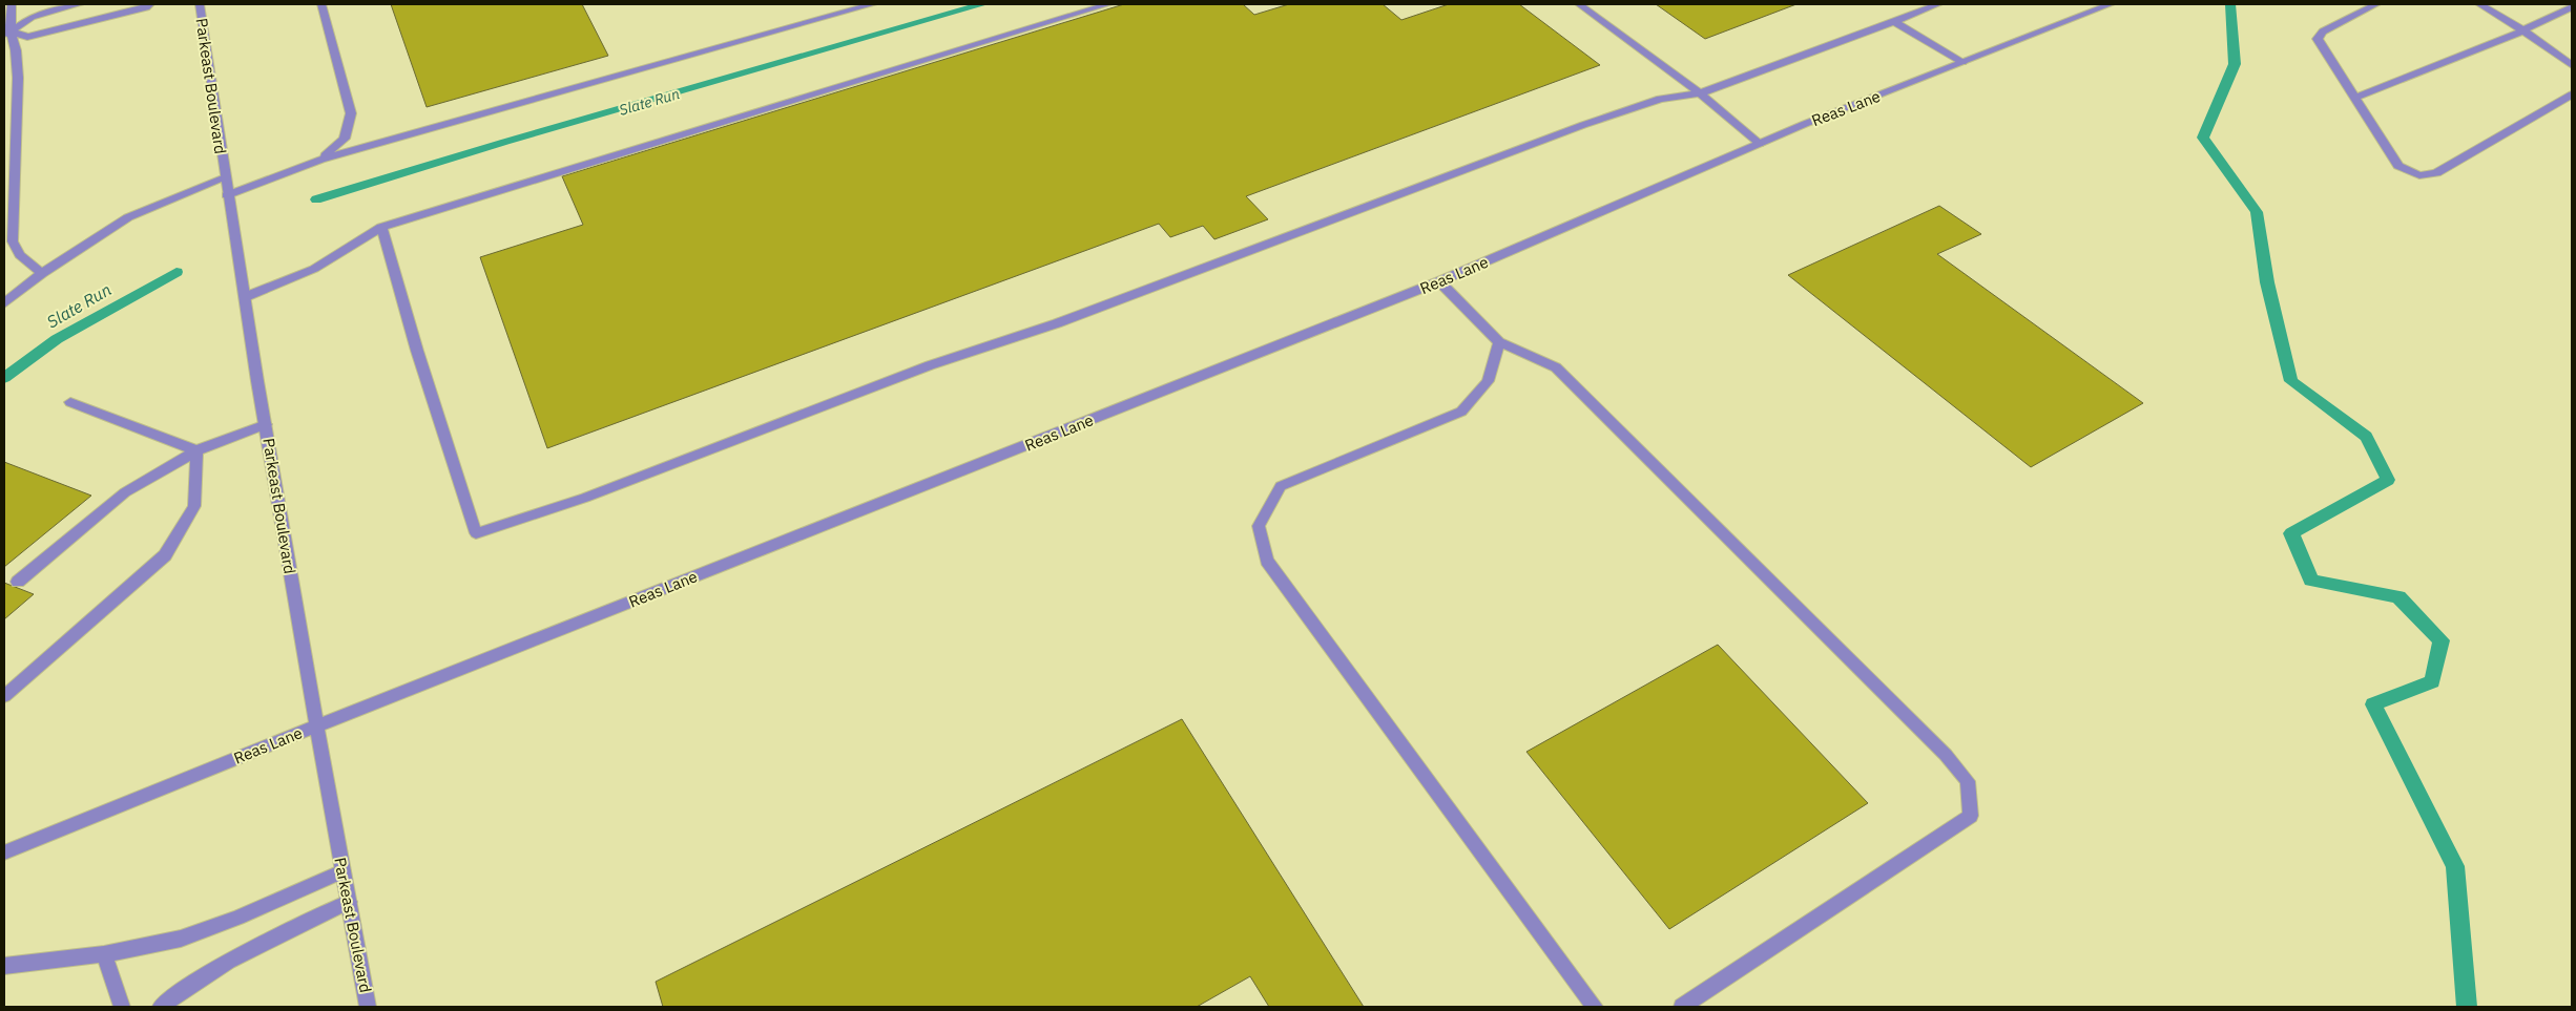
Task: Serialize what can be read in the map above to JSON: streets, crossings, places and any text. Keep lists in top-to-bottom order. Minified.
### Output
{"streets":{"street":["Parkeast Boulevard","Reas Lane"]},"crossings":[["Parkeast Boulevard","Reas Lane"]],"water":["Slate Run"]}
